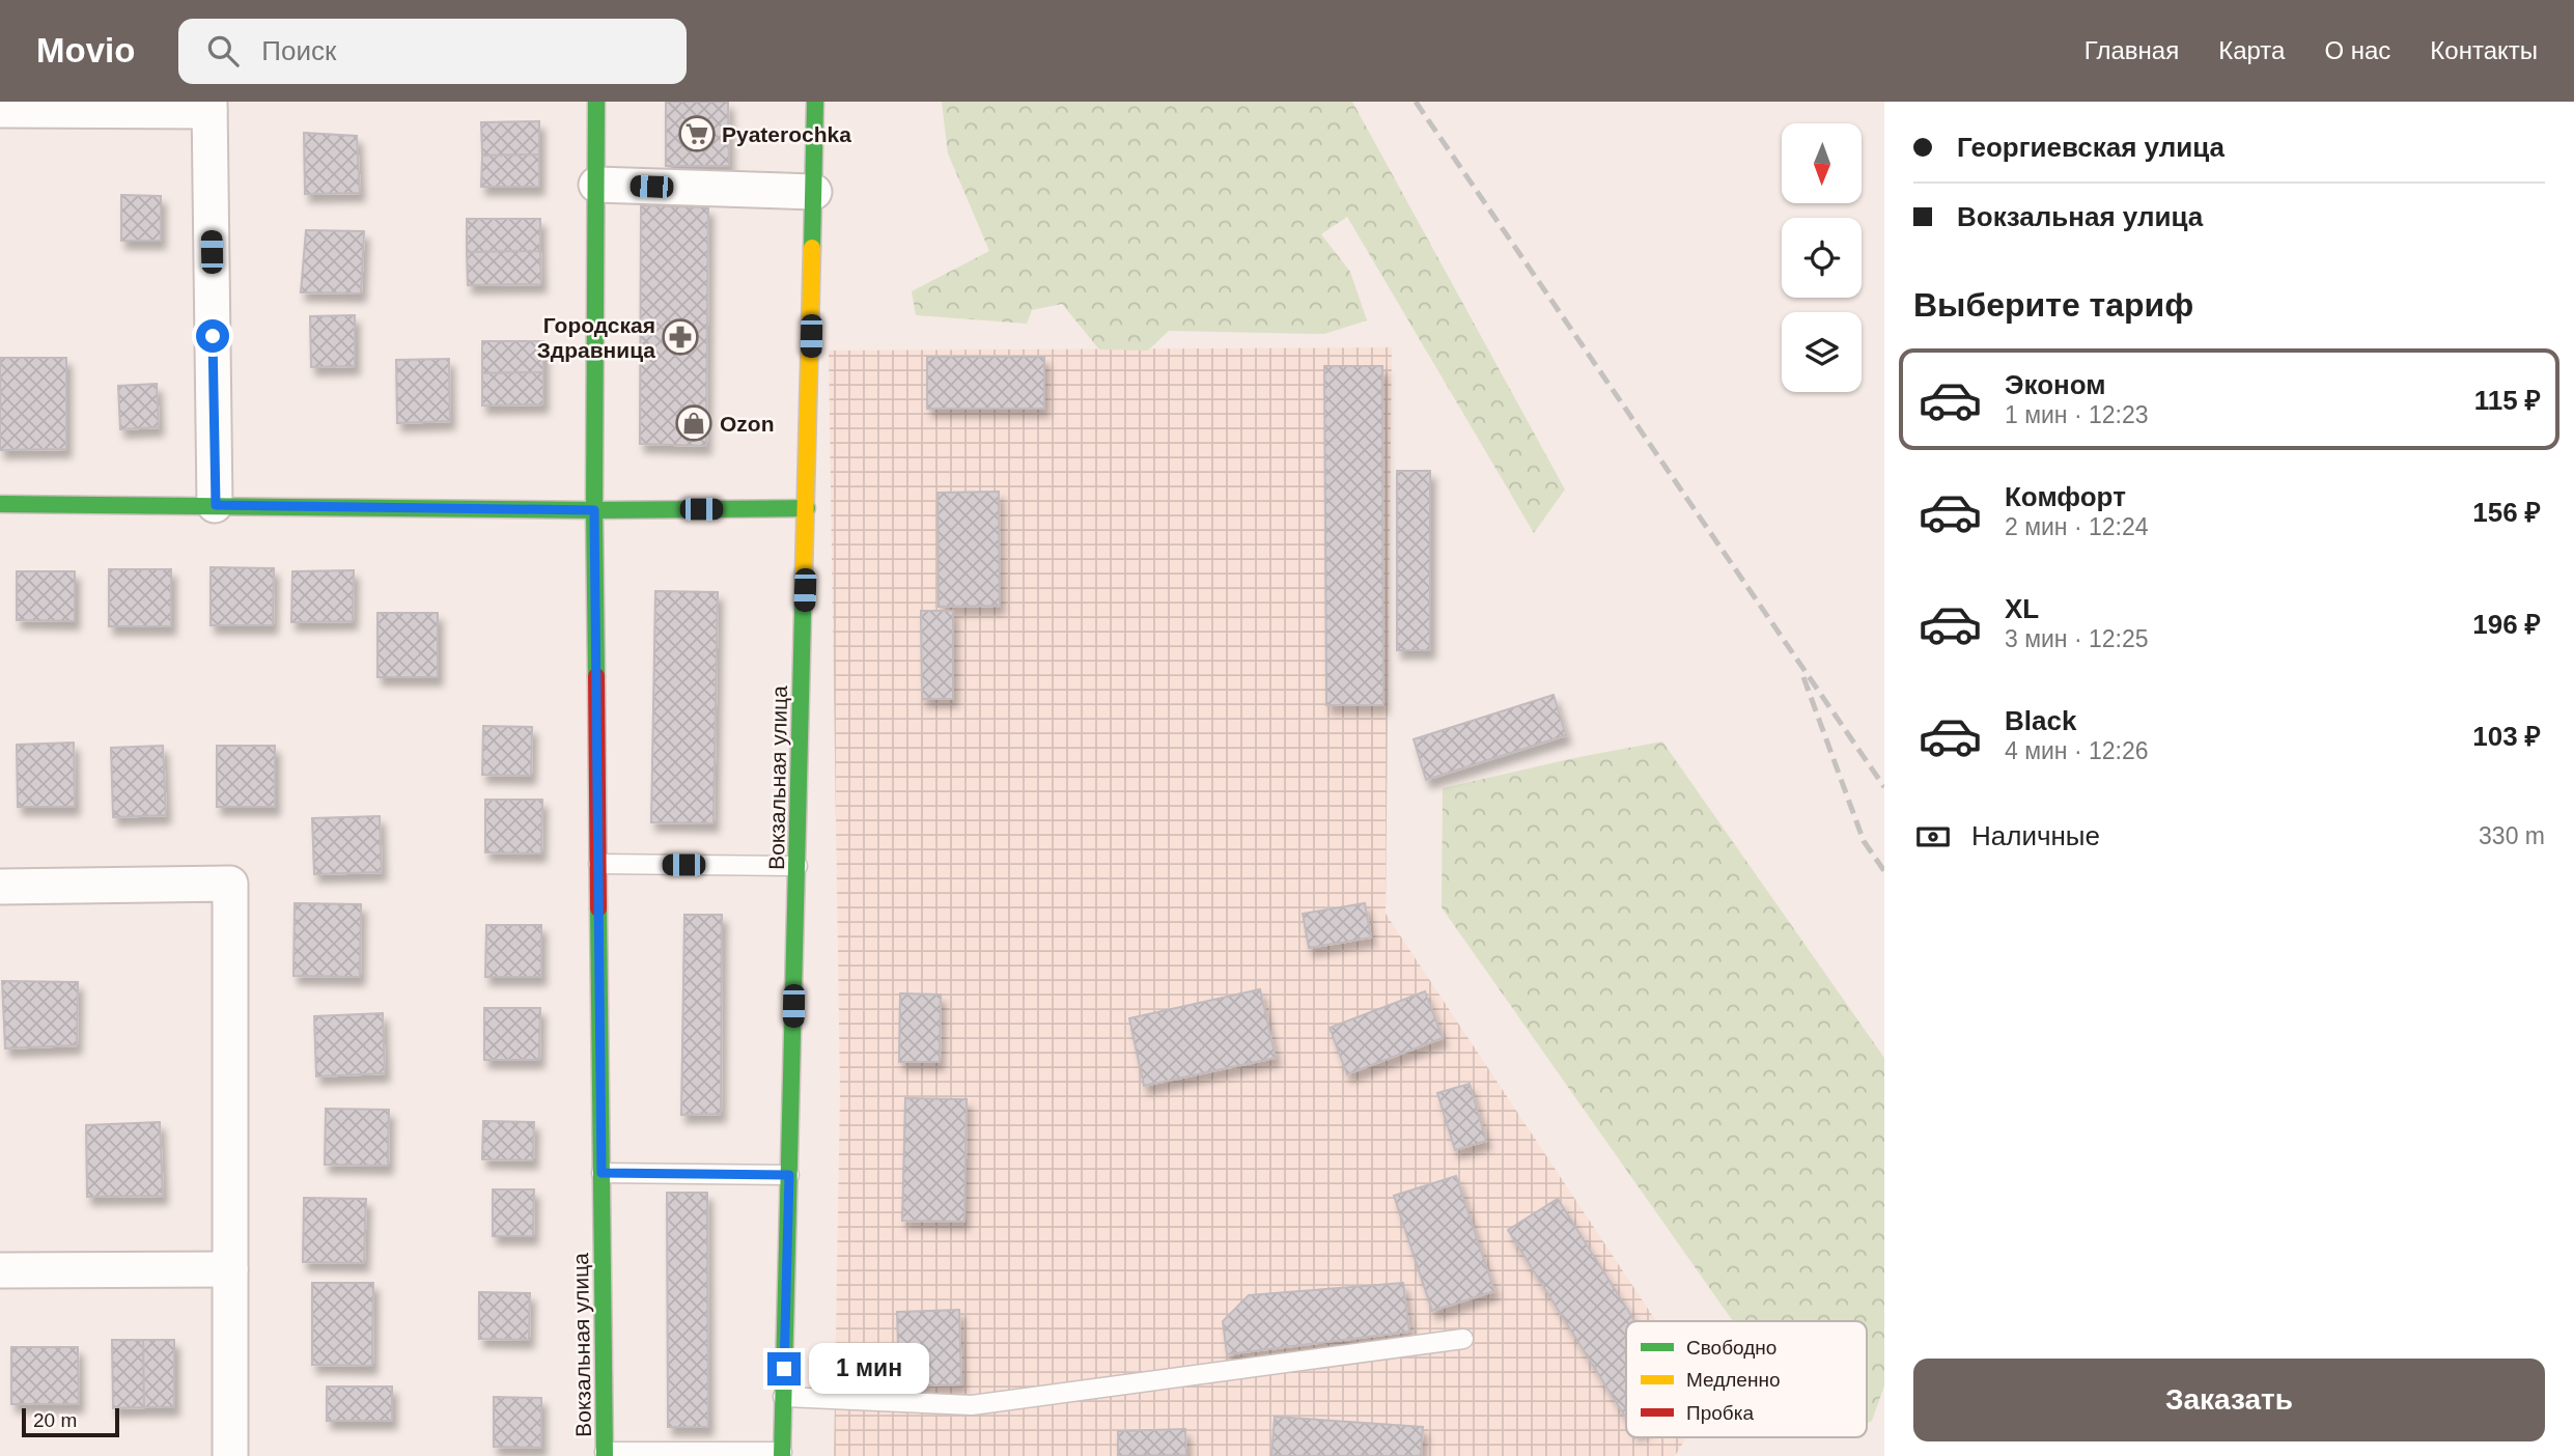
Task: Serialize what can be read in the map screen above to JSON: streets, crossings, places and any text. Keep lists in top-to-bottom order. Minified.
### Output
{"streets":{"street":["Вокзальная улица"]},"places":{"supermarket":["Pyaterochka"],"pharmacy":["Городская Здравница"],"shop":["Ozon"]},"legend":["Свободно","Медленно","Пробка"],"scale_bar":"20 m","north":"bottom","page":{"header":"Movio","search":"Поиск","nav":["Главная","Карта","О нас","Контакты"],"banner":["Георгиевская улица","Вокзальная улица"],"heading":"Выберите тариф","list":[{"name":"Эконом","note":"1 мин · 12:23","value":"115 ₽"},{"name":"Комфорт","note":"2 мин · 12:24","value":"156 ₽"},{"name":"XL","note":"3 мин · 12:25","value":"196 ₽"},{"name":"Black","note":"4 мин · 12:26","value":"103 ₽"}],"pay":["Наличные","330 m"],"bubble":"1 мин","buttons":"Заказать","scale":"20 m"}}
